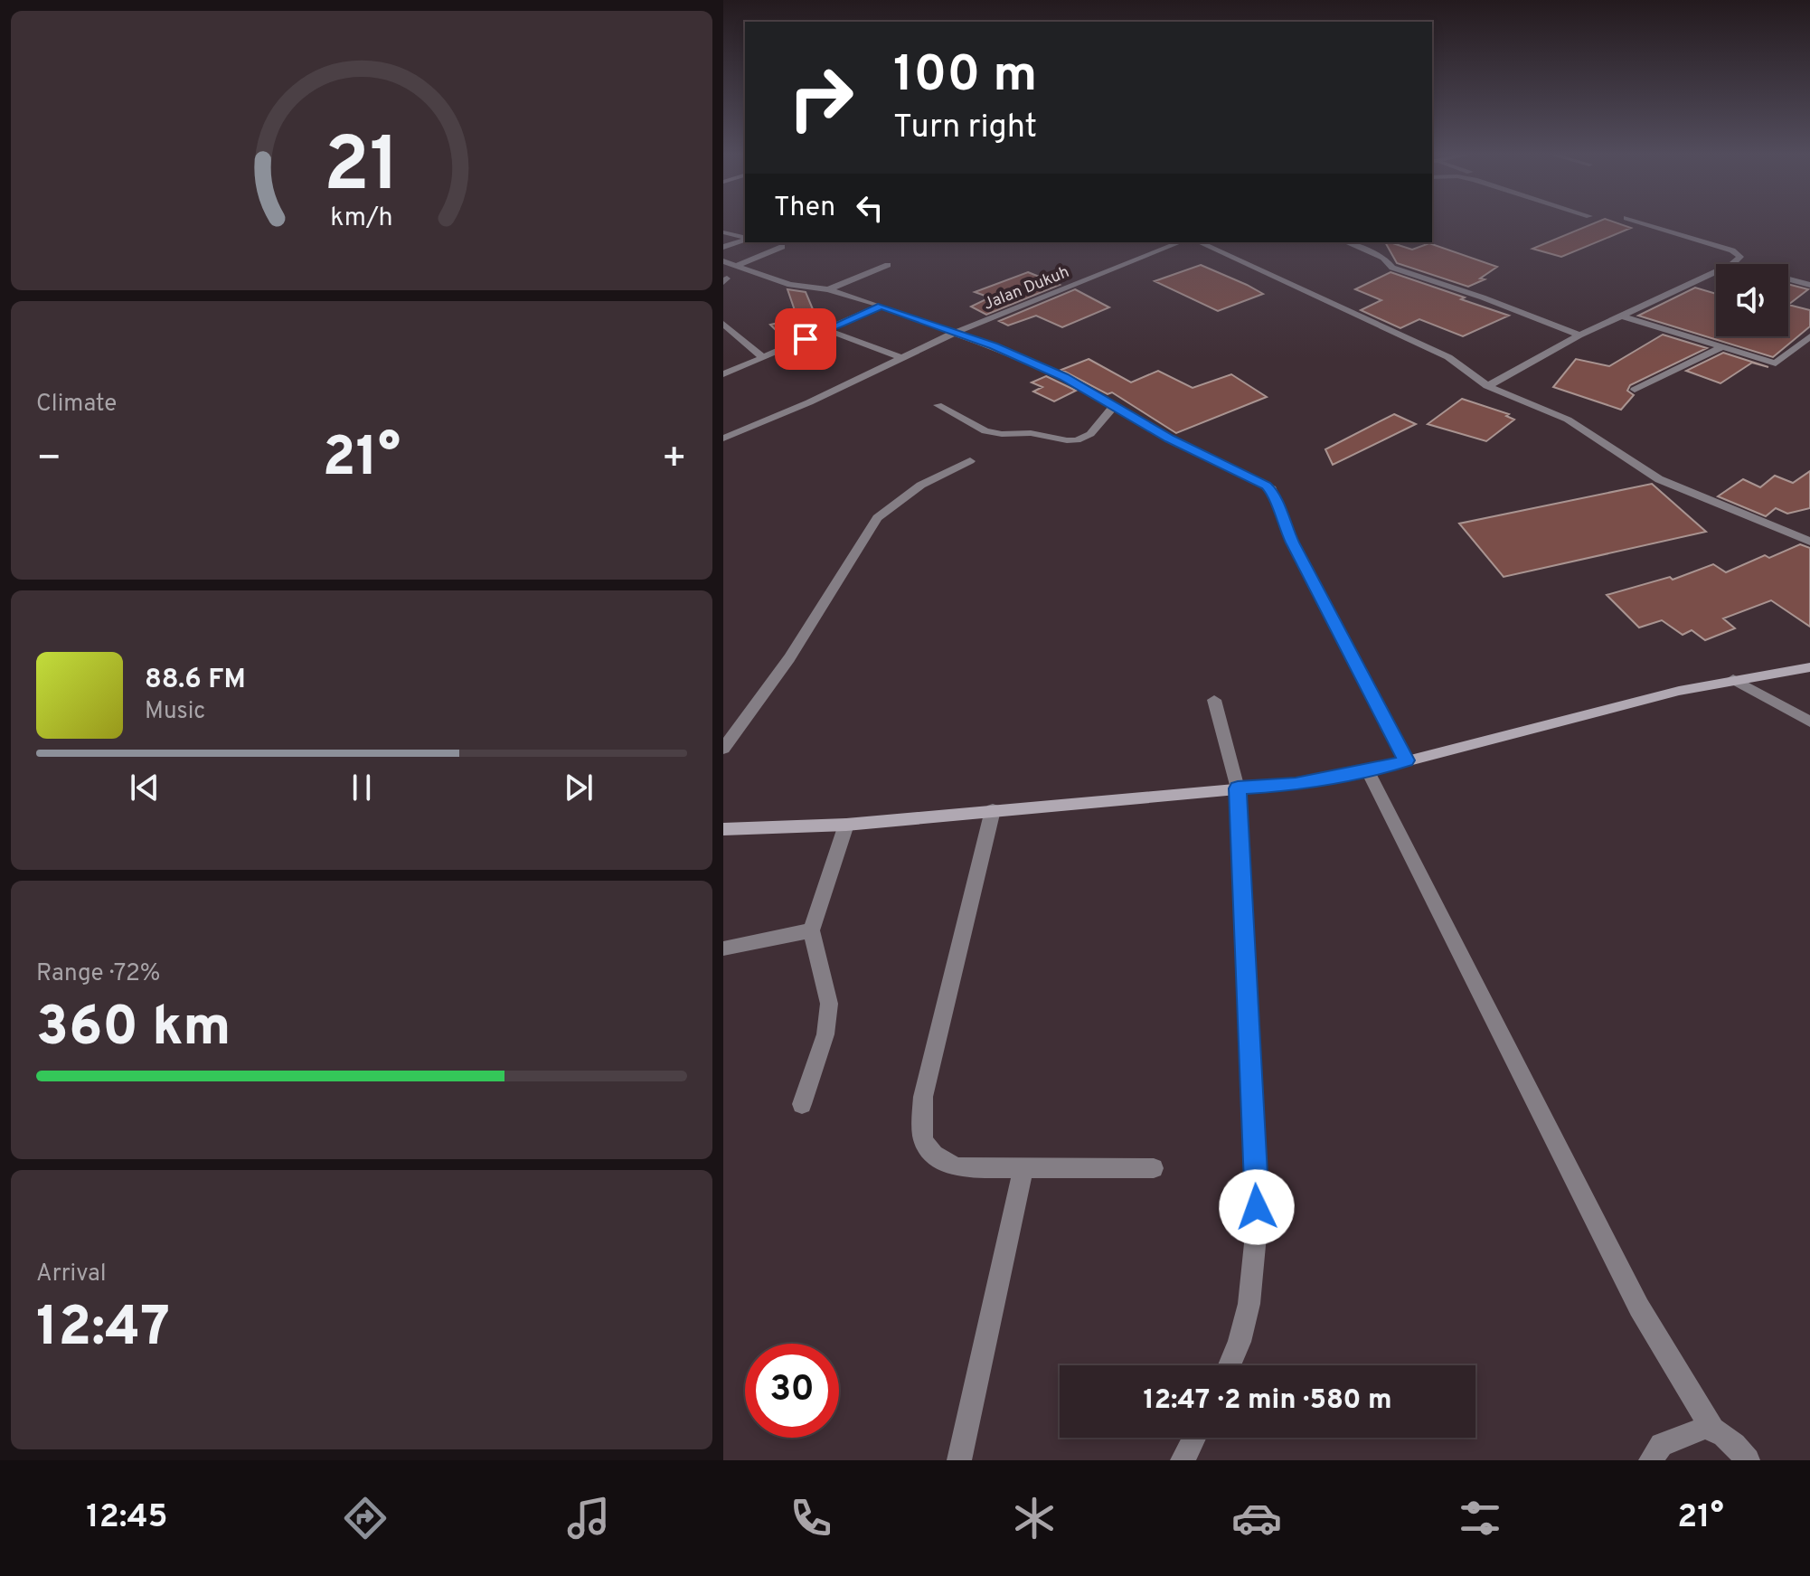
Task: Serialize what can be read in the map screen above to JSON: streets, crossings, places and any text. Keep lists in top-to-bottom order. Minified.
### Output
{"streets":{"street":["Jalan Dukuh"]},"page":{"turn":["100 m","Turn right"],"then":"Then","tile":["Climate",["Range · 72%","360 km"],["Arrival","12:47"]],"heat":["−","21°","+"],"song":["88.6 FM","Music"],"limit":"30","trip":"12:47 · 2 min · 580 m","tabs":["12:45","21°"],"gauge":["21","km/h"]}}
